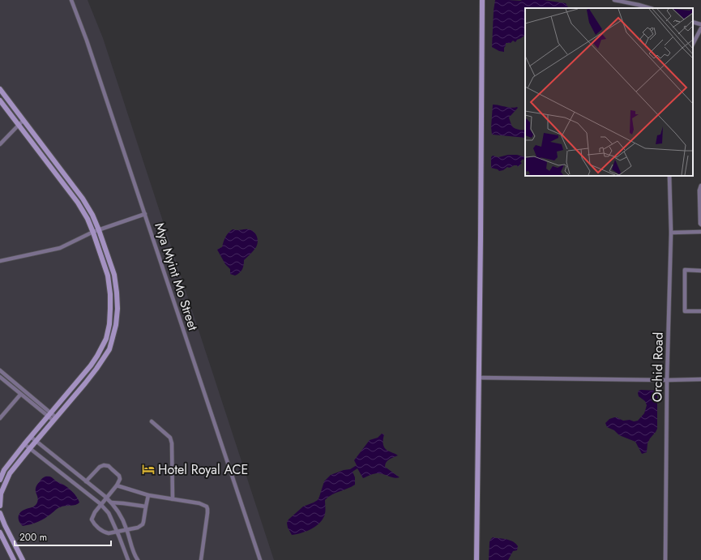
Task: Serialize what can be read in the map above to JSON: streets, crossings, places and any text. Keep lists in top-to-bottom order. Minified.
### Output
{"streets":{"street":["Mya Myint Mo Street","Orchid Road"]},"places":{"hotel":["Hotel Royal ACE"]},"scale_bar":"200 m"}
